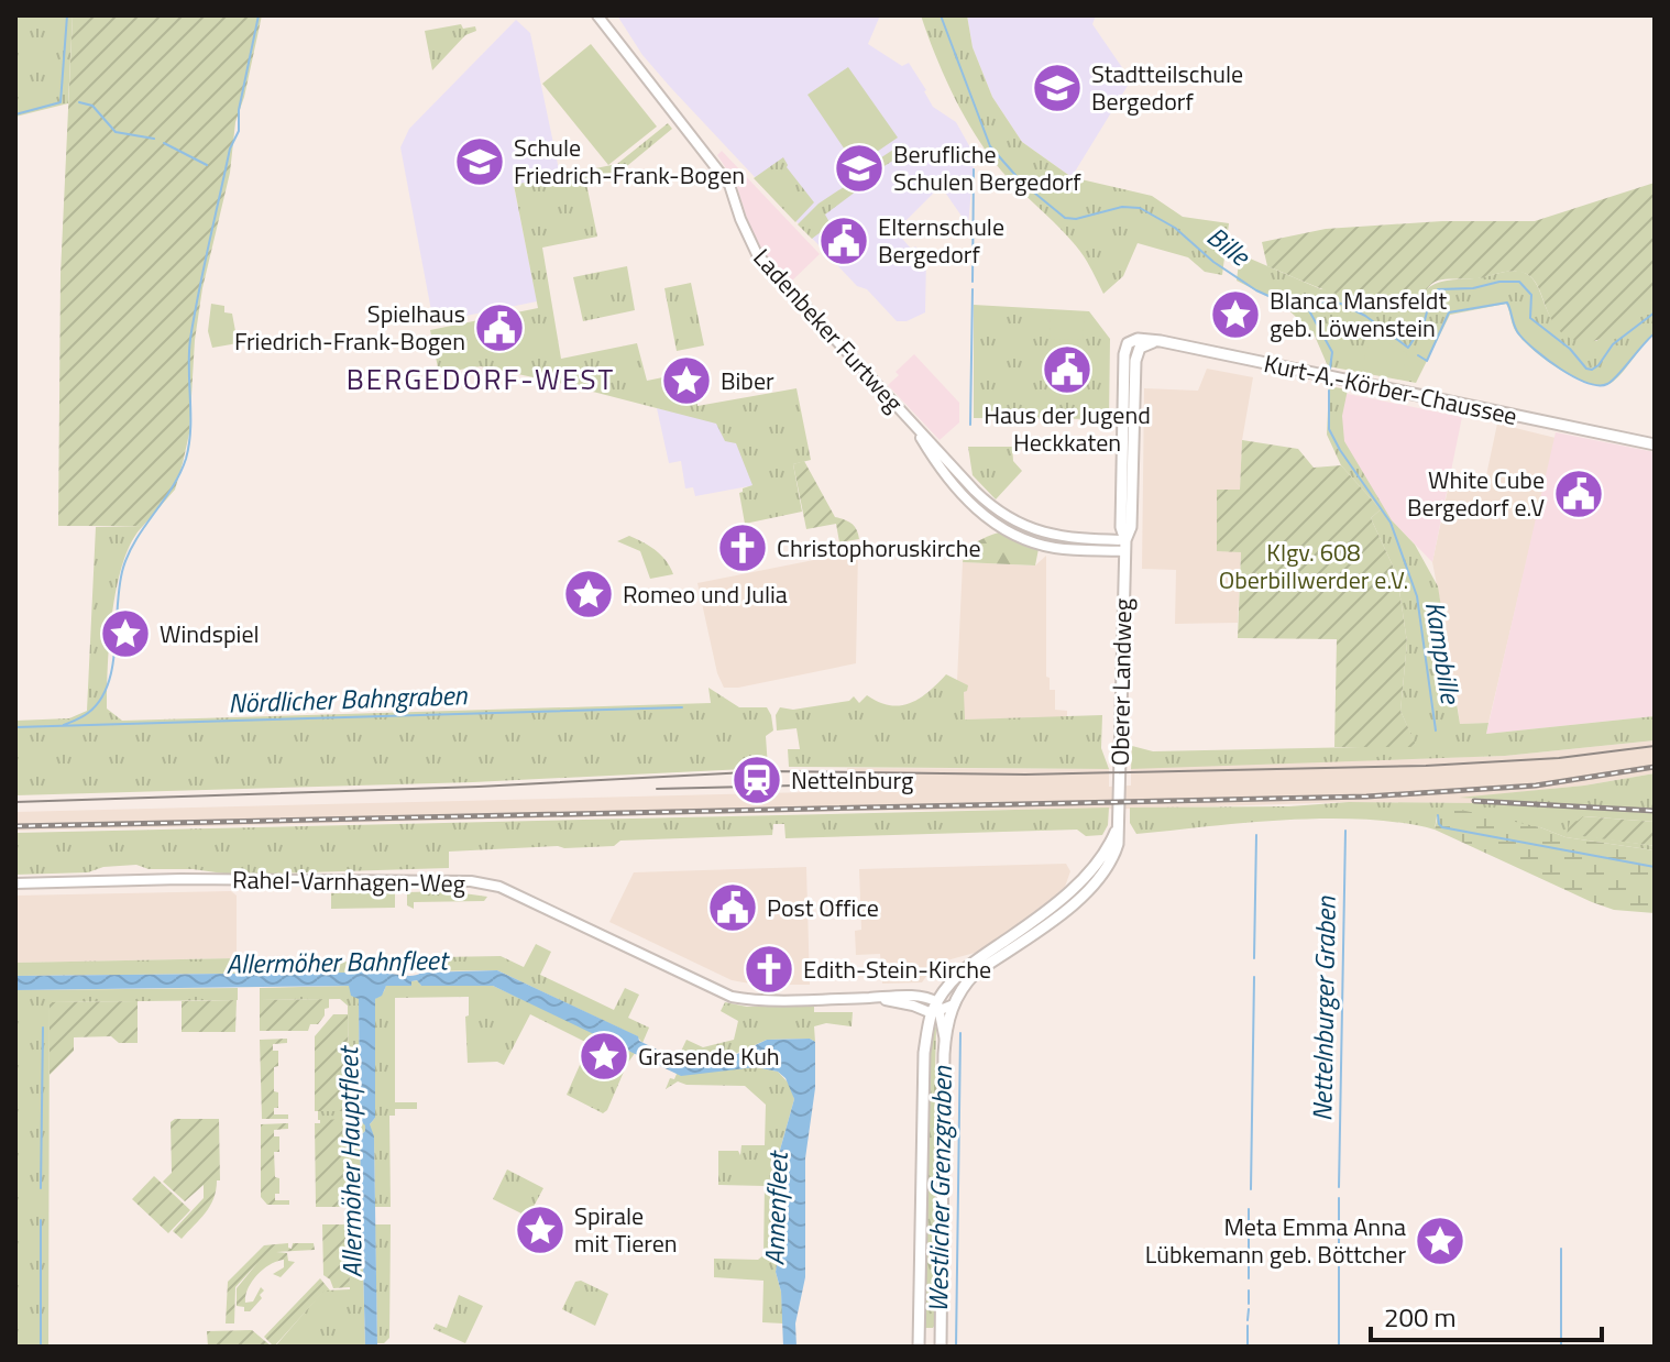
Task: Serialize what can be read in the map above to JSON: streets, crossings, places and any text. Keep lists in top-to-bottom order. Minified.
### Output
{"streets":{"main road":["Kurt-A.-Körber-Chaussee","Oberer Landweg"],"street":["Ladenbeker Furtweg","Rahel-Varnhagen-Weg"]},"crossings":[["Ladenbeker Furtweg","Oberer Landweg"],["Kurt-A.-Körber-Chaussee","Oberer Landweg"]],"districts":["BERGEDORF-WEST"],"water":["Bille","Kampbille","Nördlicher Bahngraben","Allermöher Bahnfleet","Nettelnburger Graben","Allermöher Hauptfleet","Westlicher Grenzgraben","Annenfleet"],"parks":["Klgv. 608 Oberbillwerder e.V."],"places":{"school or university":["Stadtteilschule Bergedorf","Schule Friedrich-Frank-Bogen","Berufliche Schulen Bergedorf"],"public building":["Elternschule Bergedorf","Spielhaus Friedrich-Frank-Bogen","Haus der Jugend Heckkaten","White Cube Bergedorf e.V","Post Office"],"place":["Blanca Mansfeldt geb. Löwenstein","Biber","Romeo und Julia","Windspiel","Grasende Kuh","Spirale mit Tieren","Meta Emma Anna Lübkemann geb. Böttcher"],"church":["Christophoruskirche","Edith-Stein-Kirche"],"station":["Nettelnburg"]},"scale_bar":"200 m"}
